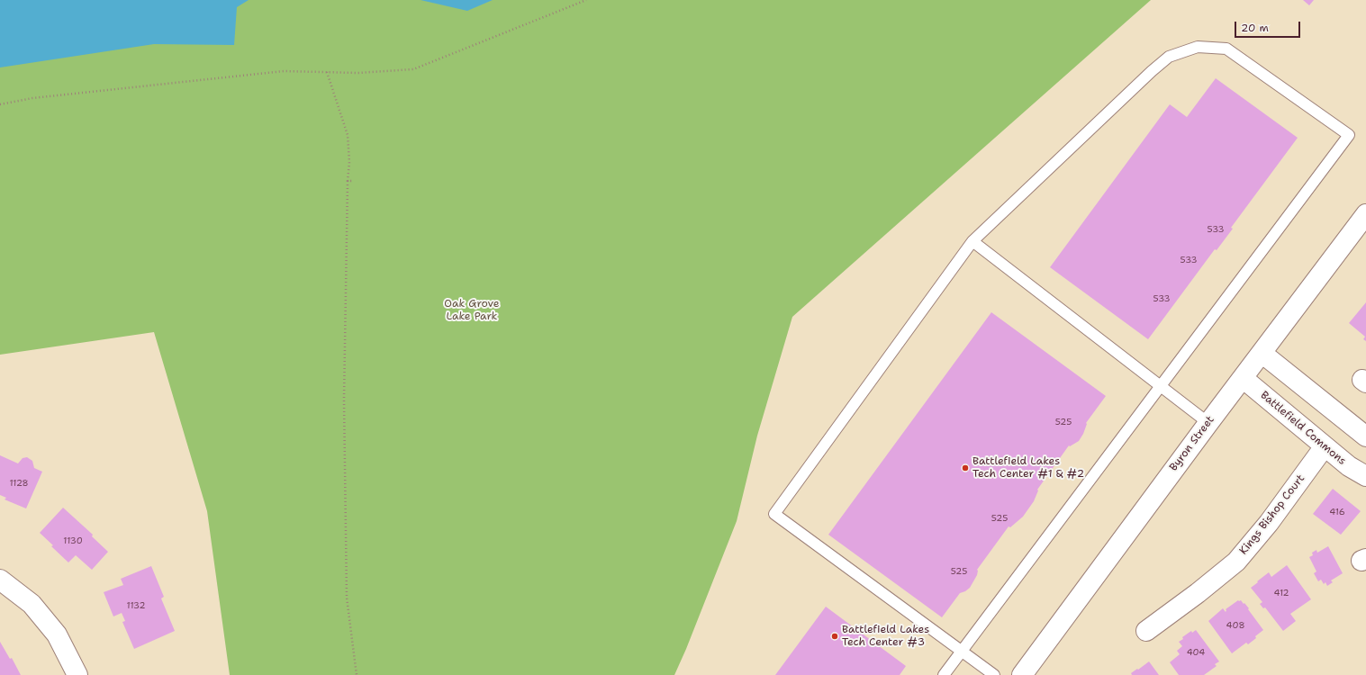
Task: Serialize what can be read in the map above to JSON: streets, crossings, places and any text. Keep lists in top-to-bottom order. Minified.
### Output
{"streets":{"street":["Battlefield Commons","Byron Street","Kings Bishop Court"]},"crossings":[["Battlefield Commons","Byron Street"],["Battlefield Commons","Kings Bishop Court"]],"parks":["Oak Grove Lake Park"],"places":["Battlefield Lakes Tech Center #1 & #2","Battlefield Lakes Tech Center #3"],"house_numbers":["533","533","533","525","1128","416","525","1130","525","412","1132","408","404"],"scale_bar":"20 m"}
